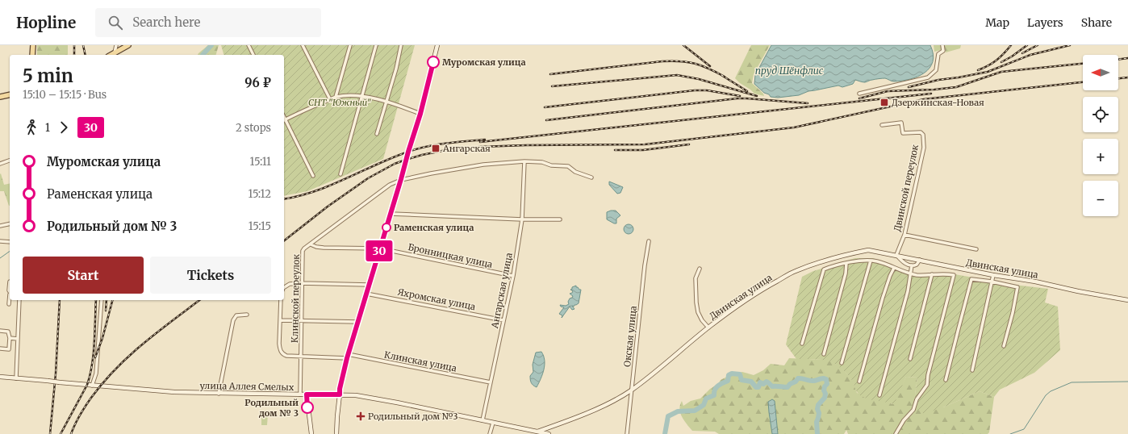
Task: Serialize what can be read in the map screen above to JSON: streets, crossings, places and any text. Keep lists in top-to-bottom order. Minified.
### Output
{"streets":{"main road":["Двинская улица","улица Аллея Смелых"],"street":["Двинской переулок","Бронницкая улица","Ангарская улица","Клинской переулок","Яхромская улица","Окская улица","Клинская улица"]},"crossings":[["Двинской переулок","Двинская улица"],["Бронницкая улица","Ангарская улица"],["Двинская улица","Окская улица"],["Двинская улица","улица Аллея Смелых"],["Ангарская улица","Яхромская улица"],["Ангарская улица","Клинская улица"],["Ангарская улица","улица Аллея Смелых"],["Клинской переулок","Клинская улица"],["Клинской переулок","улица Аллея Смелых"]],"water":["пруд Шёнфлис"],"parks":["СНТ \"Южный\""],"places":{"other":["Муромская улица","Раменская улица","Родильный дом № 3"],"transit":["Дзержинская-Новая","Ангарская"],"health":["Родильный дом №3"]},"lines":["bus line 30"],"north":"left","page":{"header":"Hopline","search":"Search here","nav":["Map","Layers","Share"],"on_map":"30","map_buttons":["+","−"],"heading":["5 min","15:10 – 15:15 · Bus","96 ₽"],"legs":["1","30","2 stops"],"list":[{"name":"Муромская улица","value":"15:11"},{"name":"Раменская улица","value":"15:12"},{"name":"Родильный дом № 3","value":"15:15"}],"buttons":["Start","Tickets"]}}
